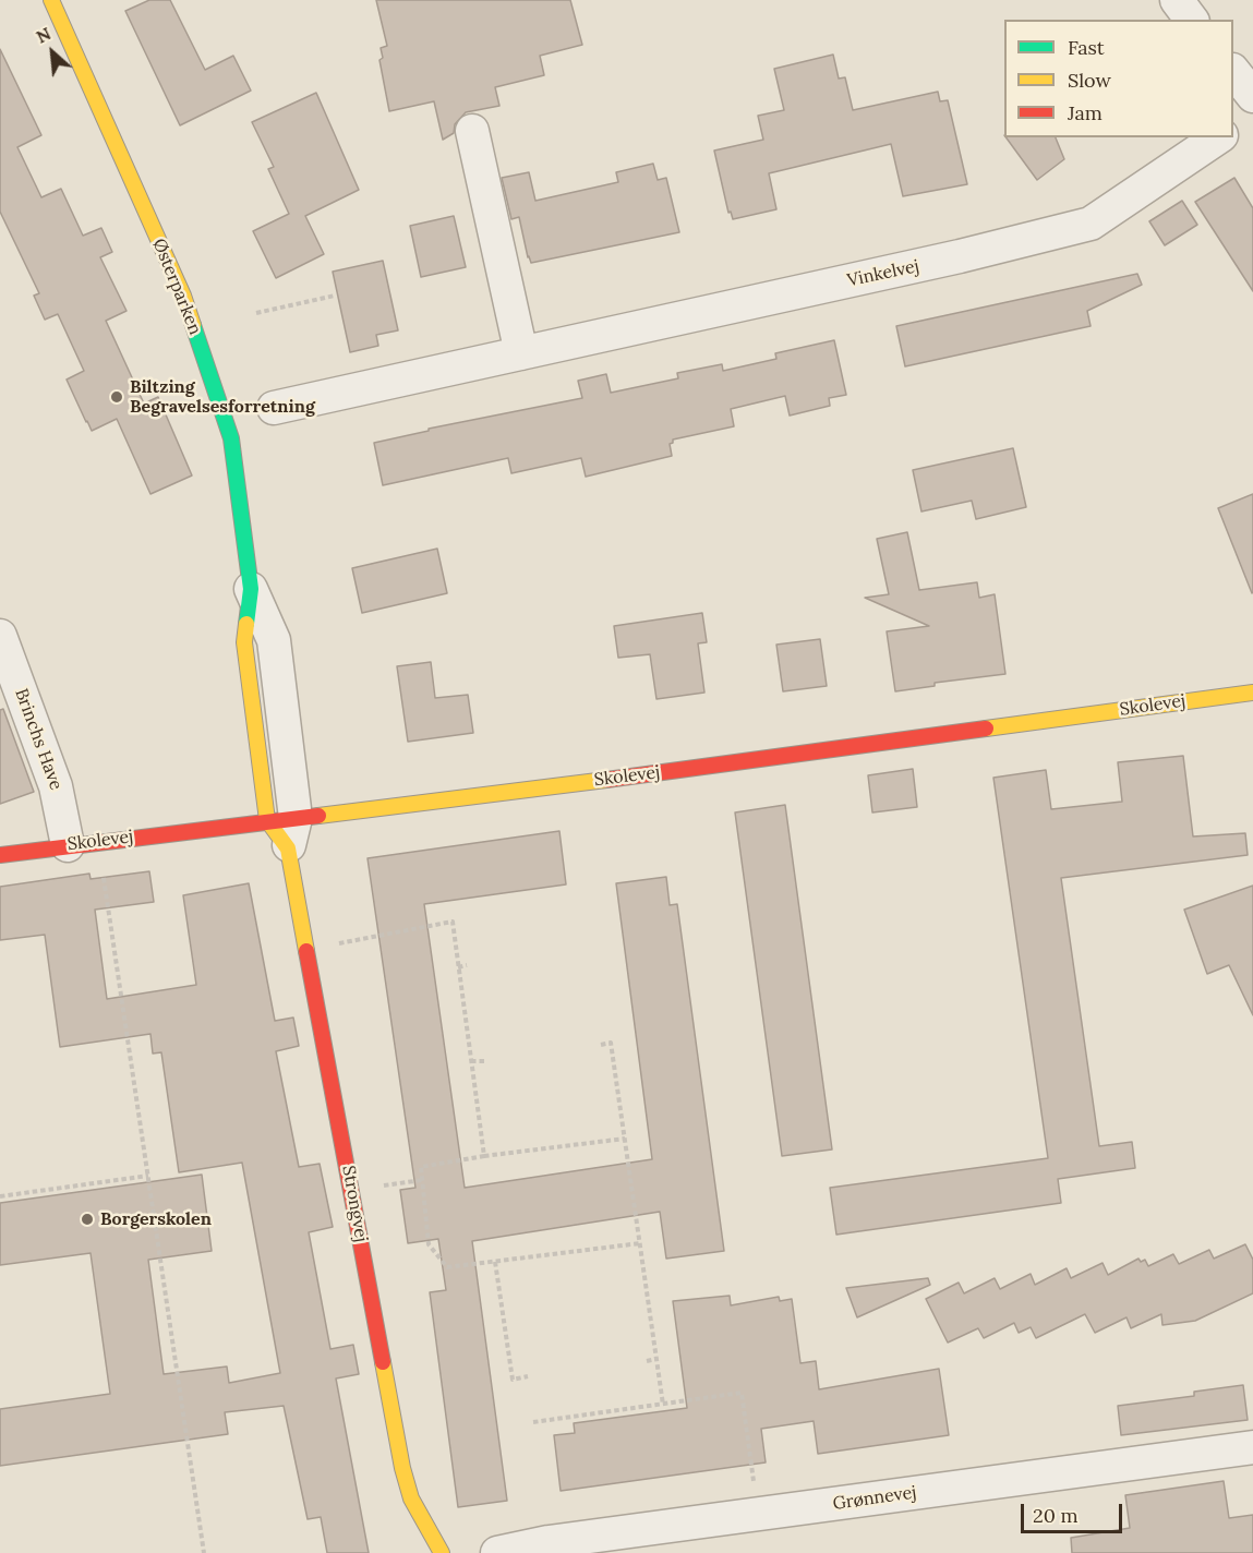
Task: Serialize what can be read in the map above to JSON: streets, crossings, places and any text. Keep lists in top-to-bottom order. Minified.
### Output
{"streets":{"street":["Vinkelvej","Østerparken","Skolevej","Brinchs Have","Strongvej","Grønnevej"]},"crossings":[["Østerparken","Skolevej"],["Østerparken","Strongvej"],["Skolevej","Brinchs Have"],["Skolevej","Strongvej"]],"places":["Biltzing Begravelsesforretning","Borgerskolen"],"legend":["Fast","Slow","Jam"],"scale_bar":"20 m","north":"top left"}
